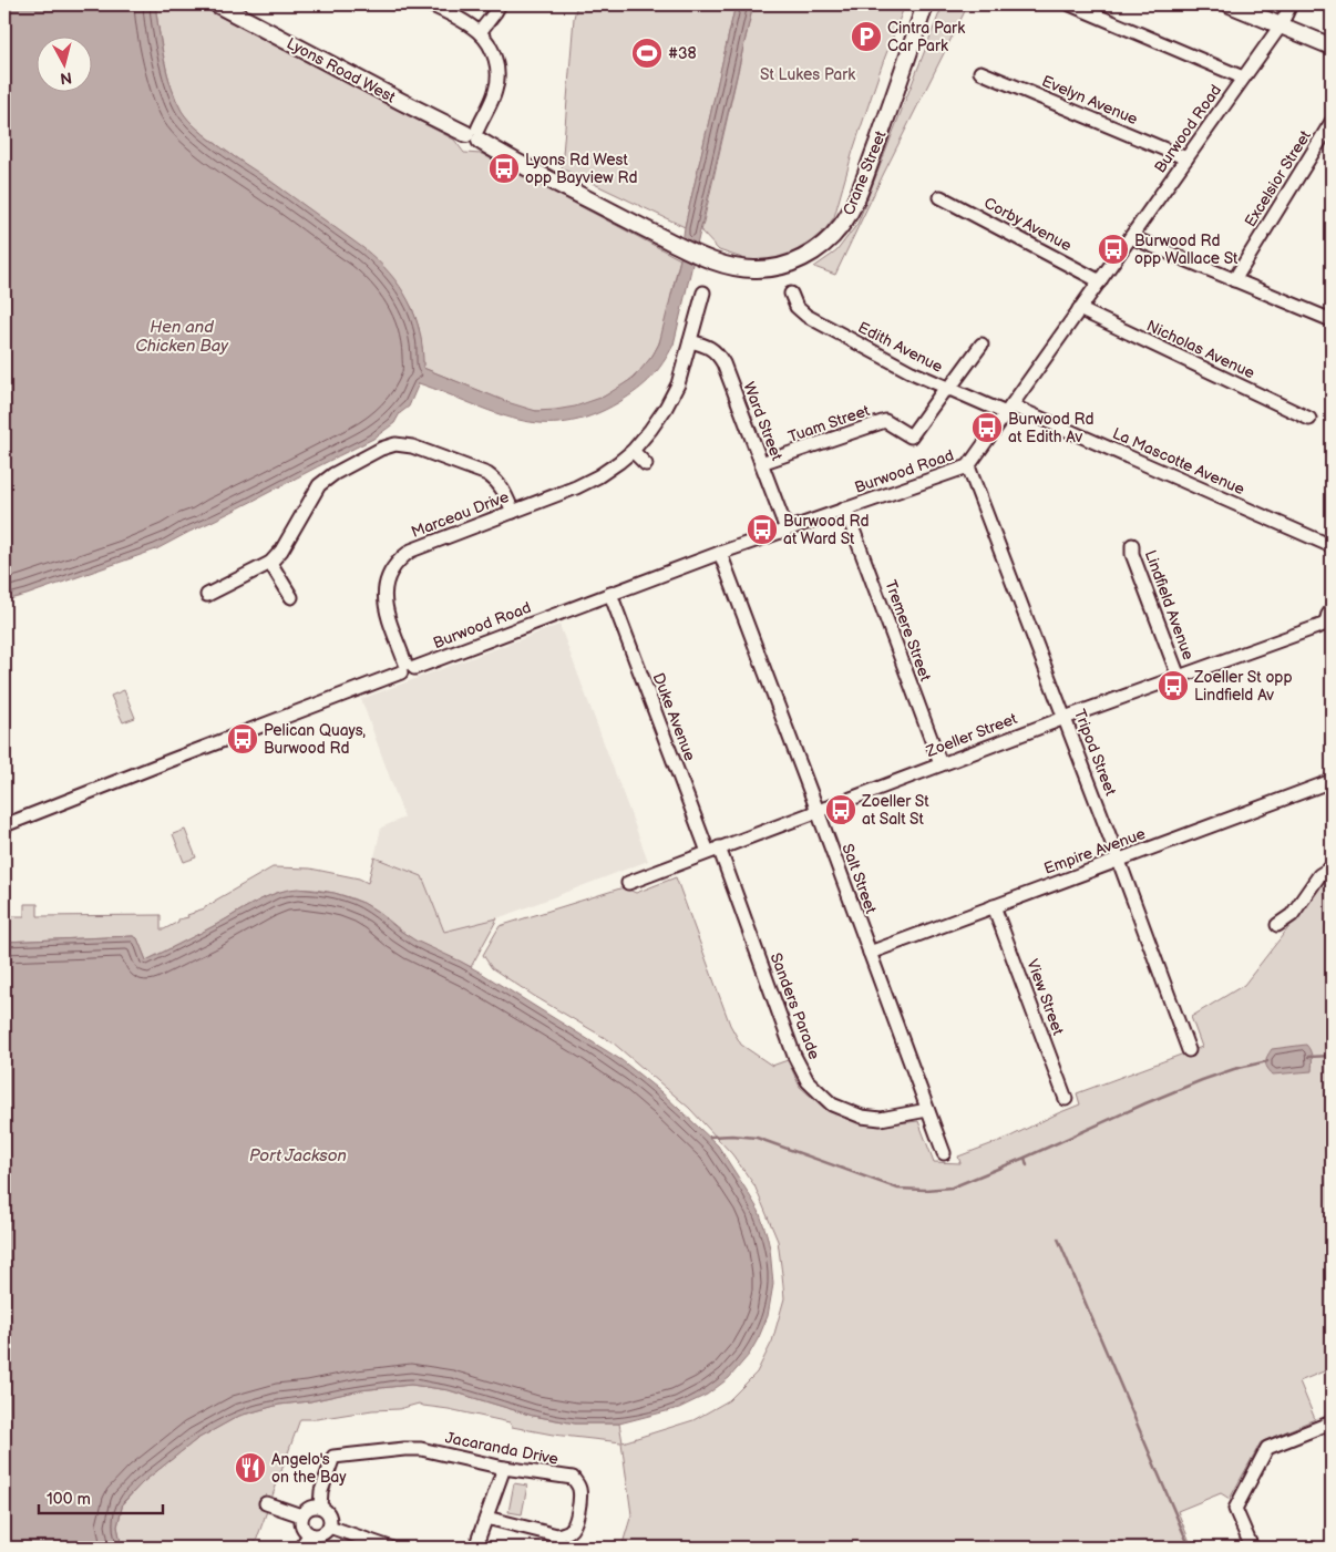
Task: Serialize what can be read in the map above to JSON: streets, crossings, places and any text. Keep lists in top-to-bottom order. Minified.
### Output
{"streets":{"main road":["Lyons Road West","Crane Street"],"street":["Evelyn Avenue","Burwood Road","Excelsior Street","Corby Avenue","Edith Avenue","Nicholas Avenue","Ward Street","Tuam Street","La Mascotte Avenue","Marceau Drive","Lindfield Avenue","Tremere Street","Duke Avenue","Zoeller Street","Tripod Street","Empire Avenue","Salt Street","View Street","Sanders Parade","Jacaranda Drive"]},"crossings":[["Lyons Road West","Crane Street"],["Evelyn Avenue","Burwood Road"],["Burwood Road","Corby Avenue"],["Burwood Road","Edith Avenue"],["Burwood Road","Nicholas Avenue"],["Burwood Road","Ward Street"],["Burwood Road","La Mascotte Avenue"],["Burwood Road","Marceau Drive"],["Burwood Road","Tremere Street"],["Burwood Road","Duke Avenue"],["Burwood Road","Tripod Street"],["Burwood Road","Salt Street"],["Edith Avenue","Tuam Street"],["Edith Avenue","La Mascotte Avenue"],["Ward Street","Tuam Street"],["Ward Street","Marceau Drive"],["Lindfield Avenue","Zoeller Street"],["Tremere Street","Zoeller Street"],["Duke Avenue","Zoeller Street"],["Duke Avenue","Sanders Parade"],["Zoeller Street","Tripod Street"],["Zoeller Street","Salt Street"],["Zoeller Street","Sanders Parade"],["Tripod Street","Empire Avenue"],["Empire Avenue","Salt Street"],["Empire Avenue","View Street"],["Salt Street","Sanders Parade"]],"water":["Hen and Chicken Bay","Port Jackson"],"parks":["St Lukes Park"],"places":{"parking":["Cintra Park Car Park"],"sports":["#38"],"bus stop":["Lyons Rd West opp Bayview Rd","Burwood Rd opp Wallace St","Burwood Rd at Edith Av","Burwood Rd at Ward St","Zoeller St opp Lindfield Av","Pelican Quays, Burwood Rd","Zoeller St at Salt St"],"restaurant":["Angelo's on the Bay"]},"scale_bar":"100 m","north":"bottom"}
